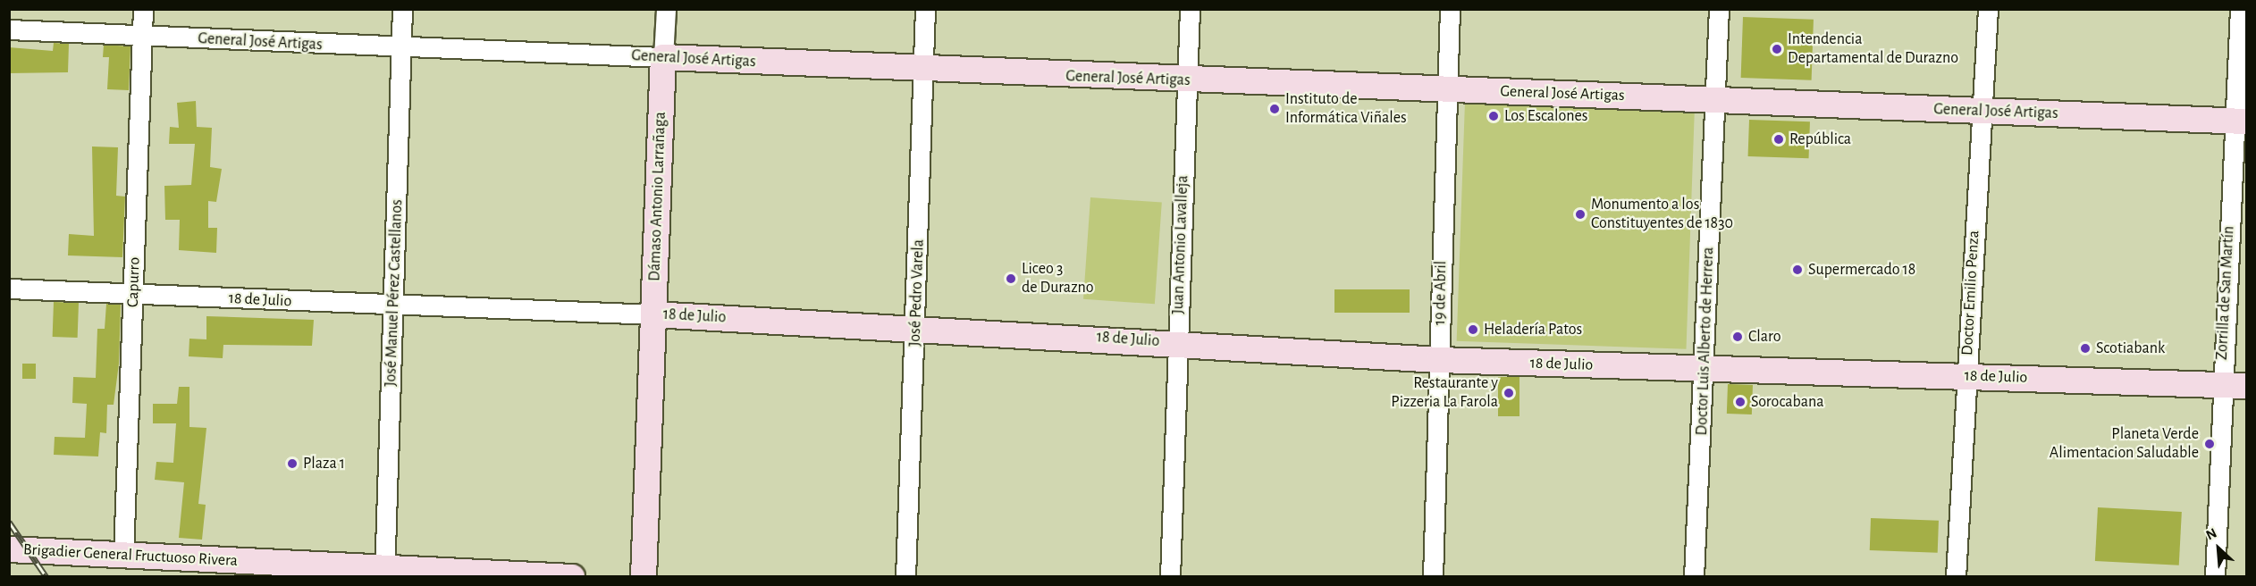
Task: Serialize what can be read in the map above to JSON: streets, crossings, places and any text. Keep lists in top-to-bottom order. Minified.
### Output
{"streets":{"street":["General José Artigas","Dámaso Antonio Larrañaga","Juan Antonio Lavalleja","Capurro","José Manuel Pérez Castellanos","José Pedro Varela","19 de Abril","Doctor Emilio Penza","Zorrilla de San Martín","18 de Julio","Doctor Luis Alberto de Herrera","Brigadier General Fructuoso Rivera"]},"crossings":[["General José Artigas","Dámaso Antonio Larrañaga"],["General José Artigas","Juan Antonio Lavalleja"],["General José Artigas","Capurro"],["General José Artigas","José Manuel Pérez Castellanos"],["General José Artigas","José Pedro Varela"],["General José Artigas","19 de Abril"],["General José Artigas","Doctor Emilio Penza"],["General José Artigas","Zorrilla de San Martín"],["General José Artigas","Doctor Luis Alberto de Herrera"],["Dámaso Antonio Larrañaga","18 de Julio"],["Juan Antonio Lavalleja","18 de Julio"],["Capurro","18 de Julio"],["Capurro","Brigadier General Fructuoso Rivera"],["José Manuel Pérez Castellanos","18 de Julio"],["José Manuel Pérez Castellanos","Brigadier General Fructuoso Rivera"],["José Pedro Varela","18 de Julio"],["19 de Abril","18 de Julio"],["Doctor Emilio Penza","18 de Julio"],["Zorrilla de San Martín","18 de Julio"],["18 de Julio","Doctor Luis Alberto de Herrera"]],"places":["Intendencia Departamental de Durazno","Instituto de Informática Viñales","Los Escalones","República","Monumento a los Constituyentes de 1830","Supermercado 18","Liceo 3 de Durazno","Heladería Patos","Claro","Scotiabank","Restaurante y Pizzeria La Farola","Sorocabana","Planeta Verde Alimentacion Saludable","Plaza 1"],"north":"top left"}
